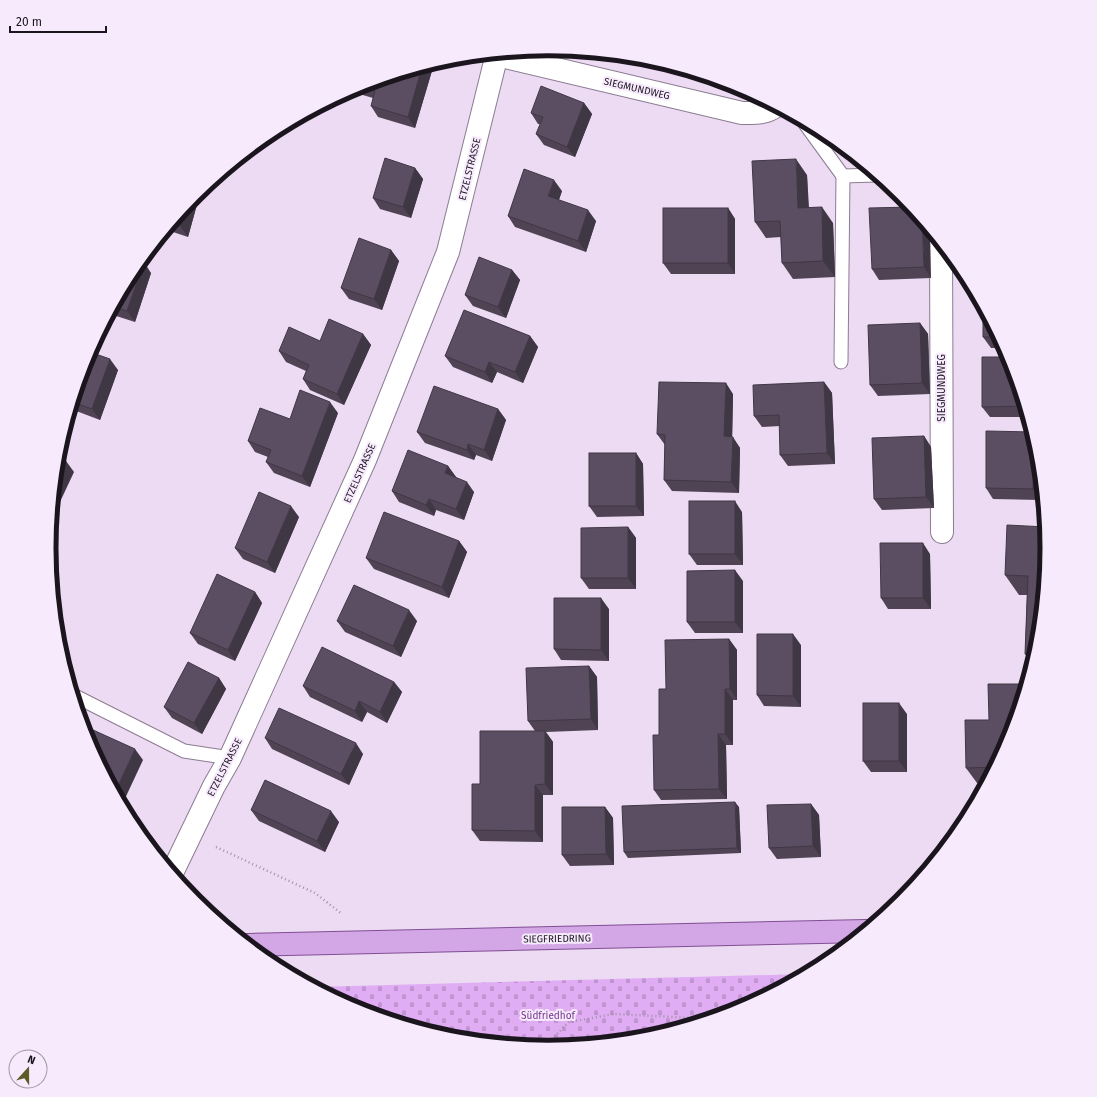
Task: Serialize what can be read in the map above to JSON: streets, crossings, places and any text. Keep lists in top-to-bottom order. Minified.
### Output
{"streets":{"main road":["SIEGFRIEDRING"],"street":["SIEGMUNDWEG","ETZELSTRASSE"]},"parks":["Südfriedhof"],"scale_bar":"20 m","north":"top"}
